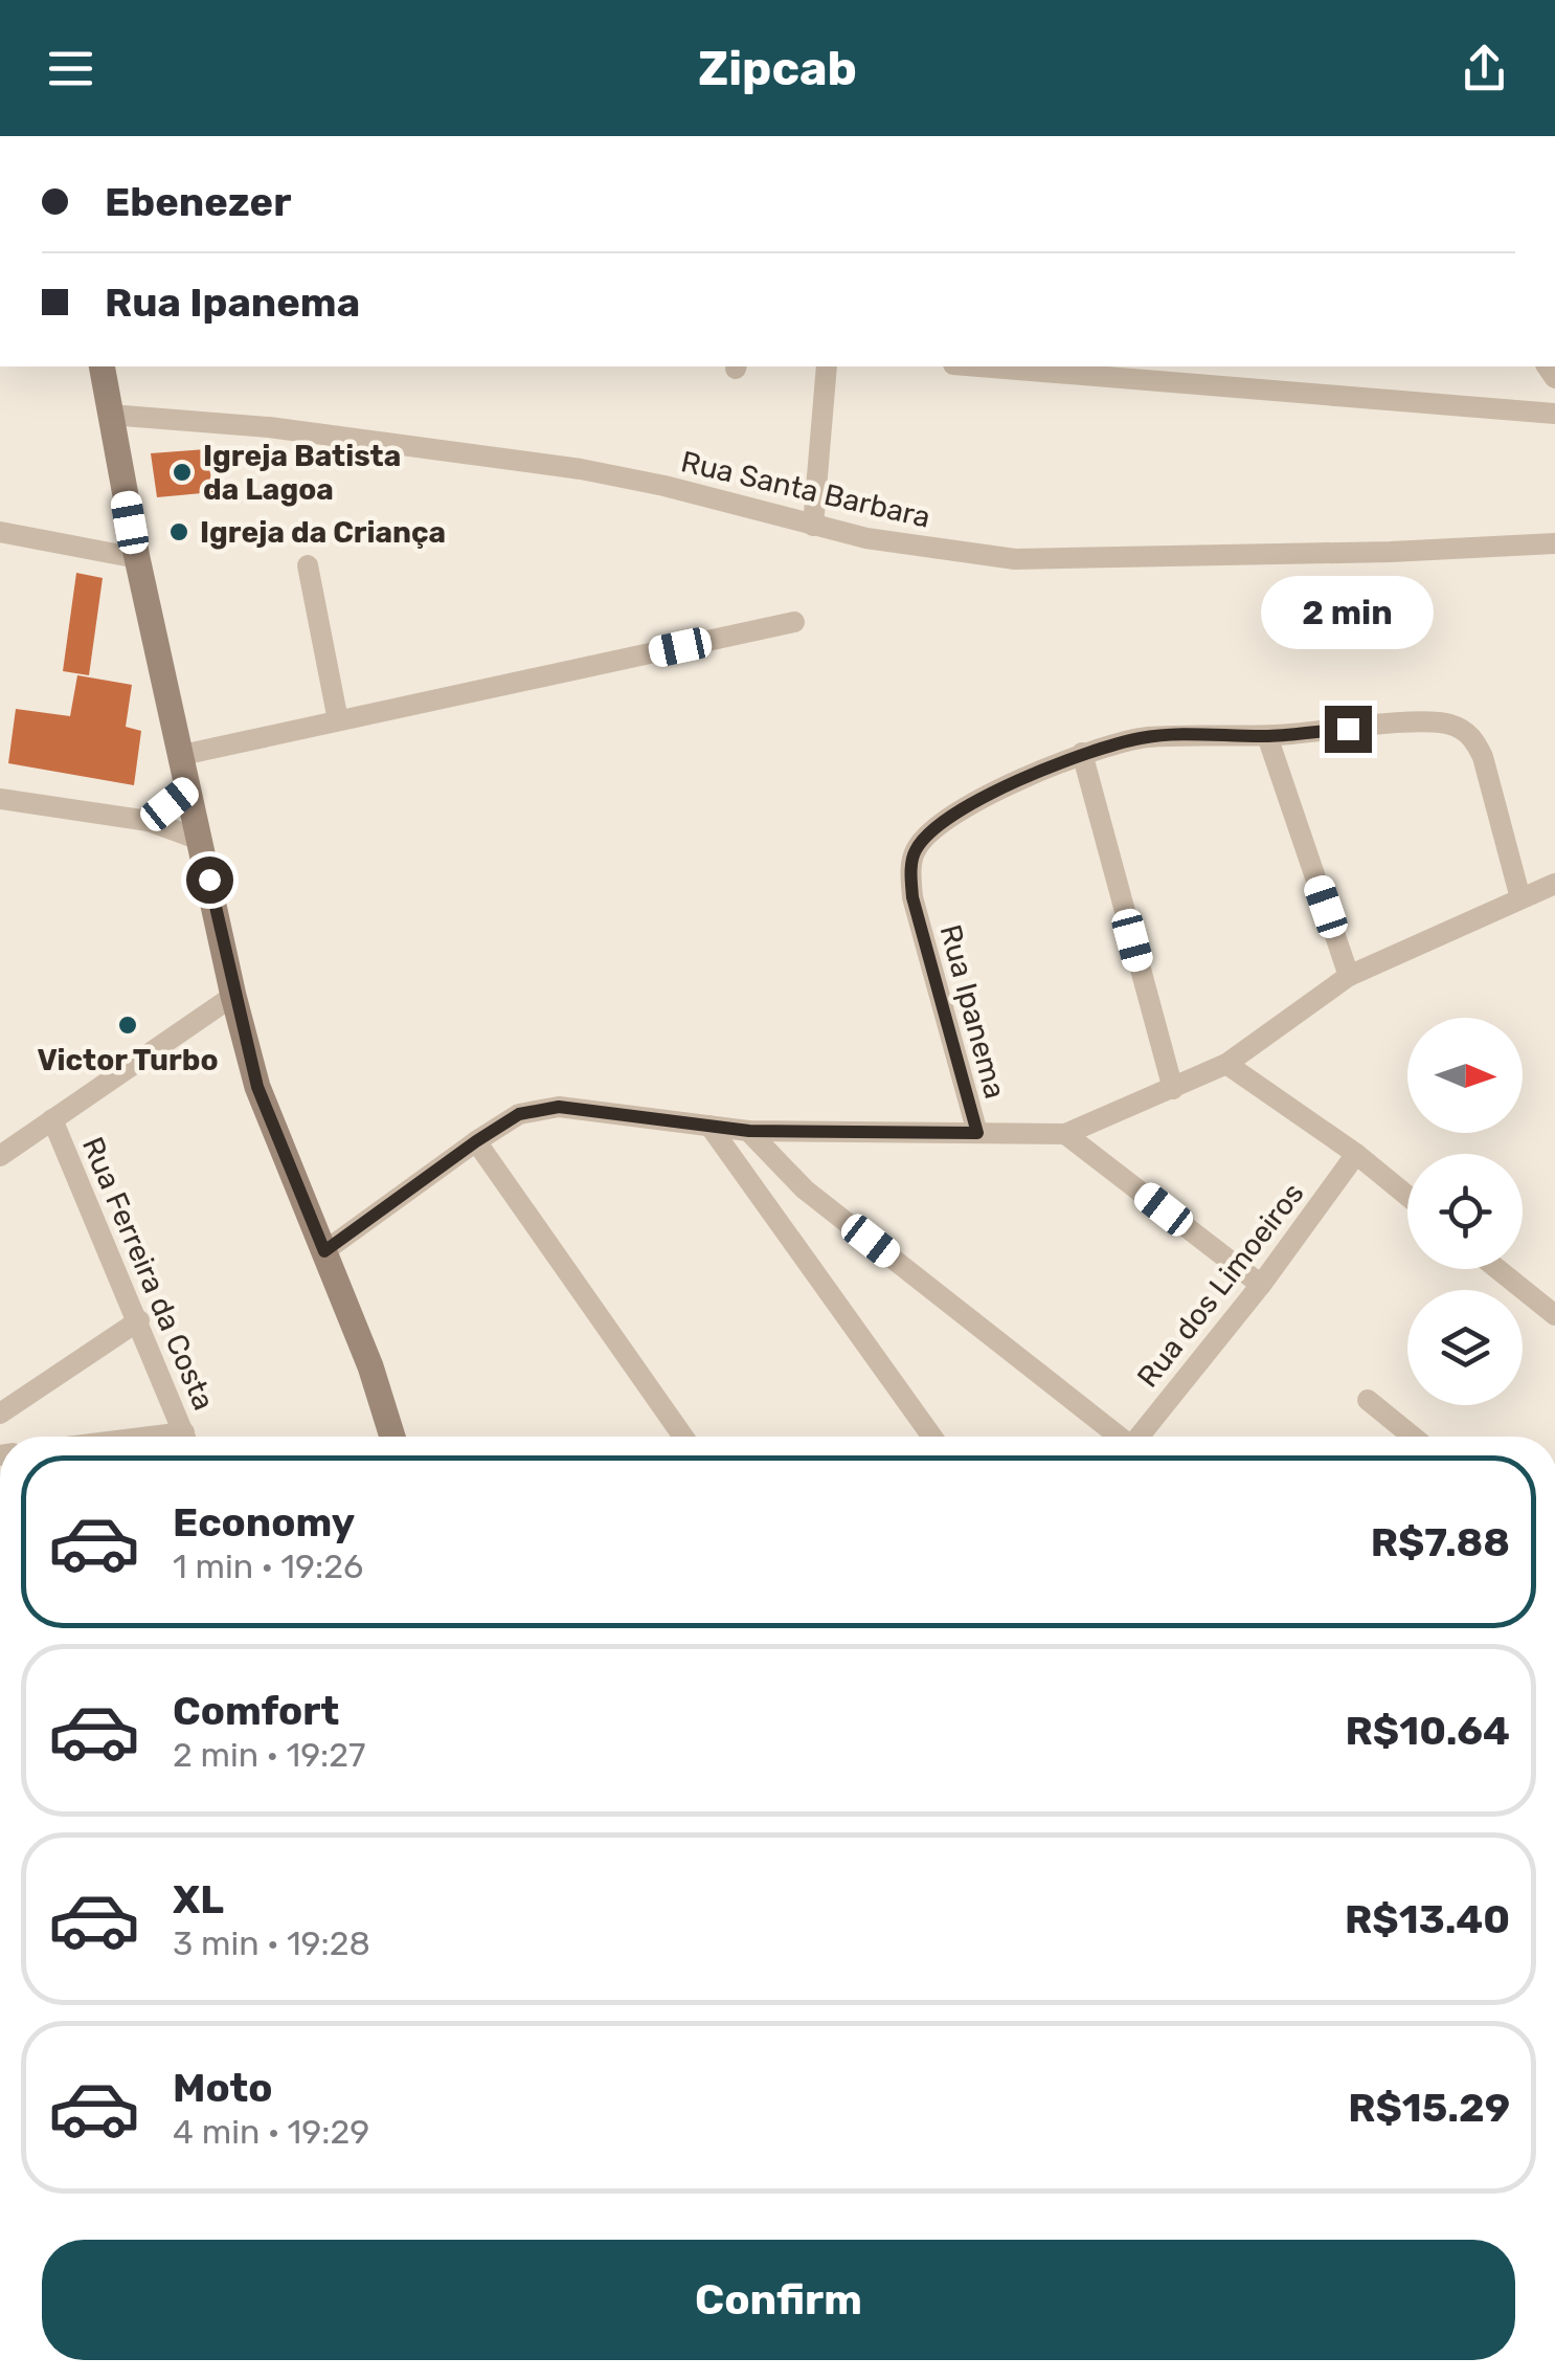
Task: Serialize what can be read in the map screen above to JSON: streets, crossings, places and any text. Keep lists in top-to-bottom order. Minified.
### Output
{"streets":{"street":["Rua Santa Barbara","Rua Ipanema","Rua Ferreira da Costa","Rua dos Limoeiros"]},"places":["Igreja Batista da Lagoa","Igreja da Criança","Victor Turbo"],"north":"right","page":{"header":"Zipcab","banner":["Ebenezer","Rua Ipanema"],"bubble":"2 min","list":[{"name":"Economy","note":"1 min · 19:26","value":"R$7.88"},{"name":"Comfort","note":"2 min · 19:27","value":"R$10.64"},{"name":"XL","note":"3 min · 19:28","value":"R$13.40"},{"name":"Moto","note":"4 min · 19:29","value":"R$15.29"}],"buttons":"Confirm"}}
